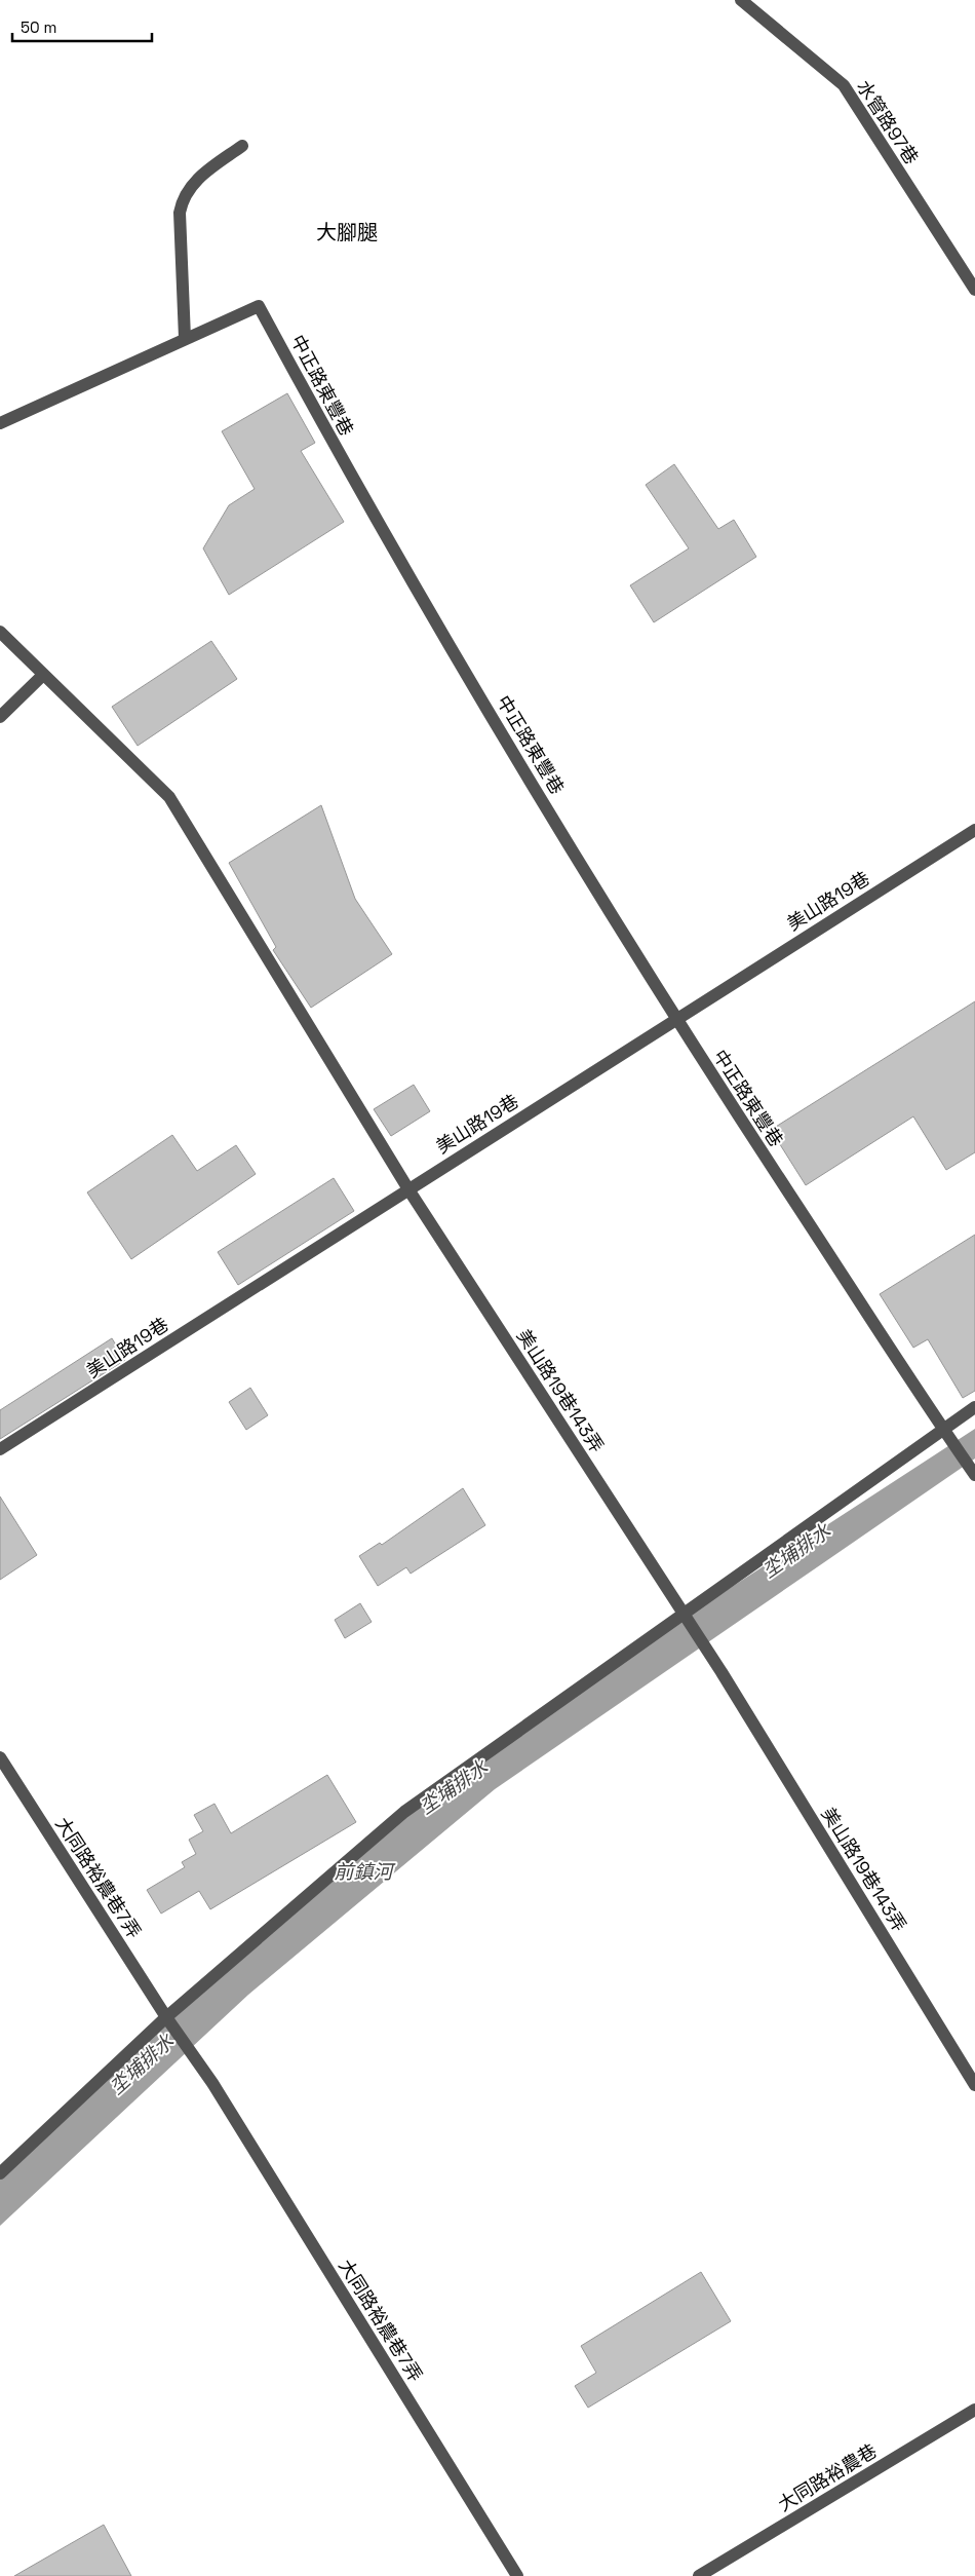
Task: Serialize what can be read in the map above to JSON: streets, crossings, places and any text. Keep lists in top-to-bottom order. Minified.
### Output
{"streets":{"street":["水管路97巷","中正路東豐巷","美山路19巷","美山路19巷143弄","大同路裕農巷7弄","大同路裕農巷"]},"crossings":[["中正路東豐巷","美山路19巷"],["美山路19巷","美山路19巷143弄"]],"districts":["大腳腿"],"water":["坔埔排水","前鎮河"],"scale_bar":"50 m"}
